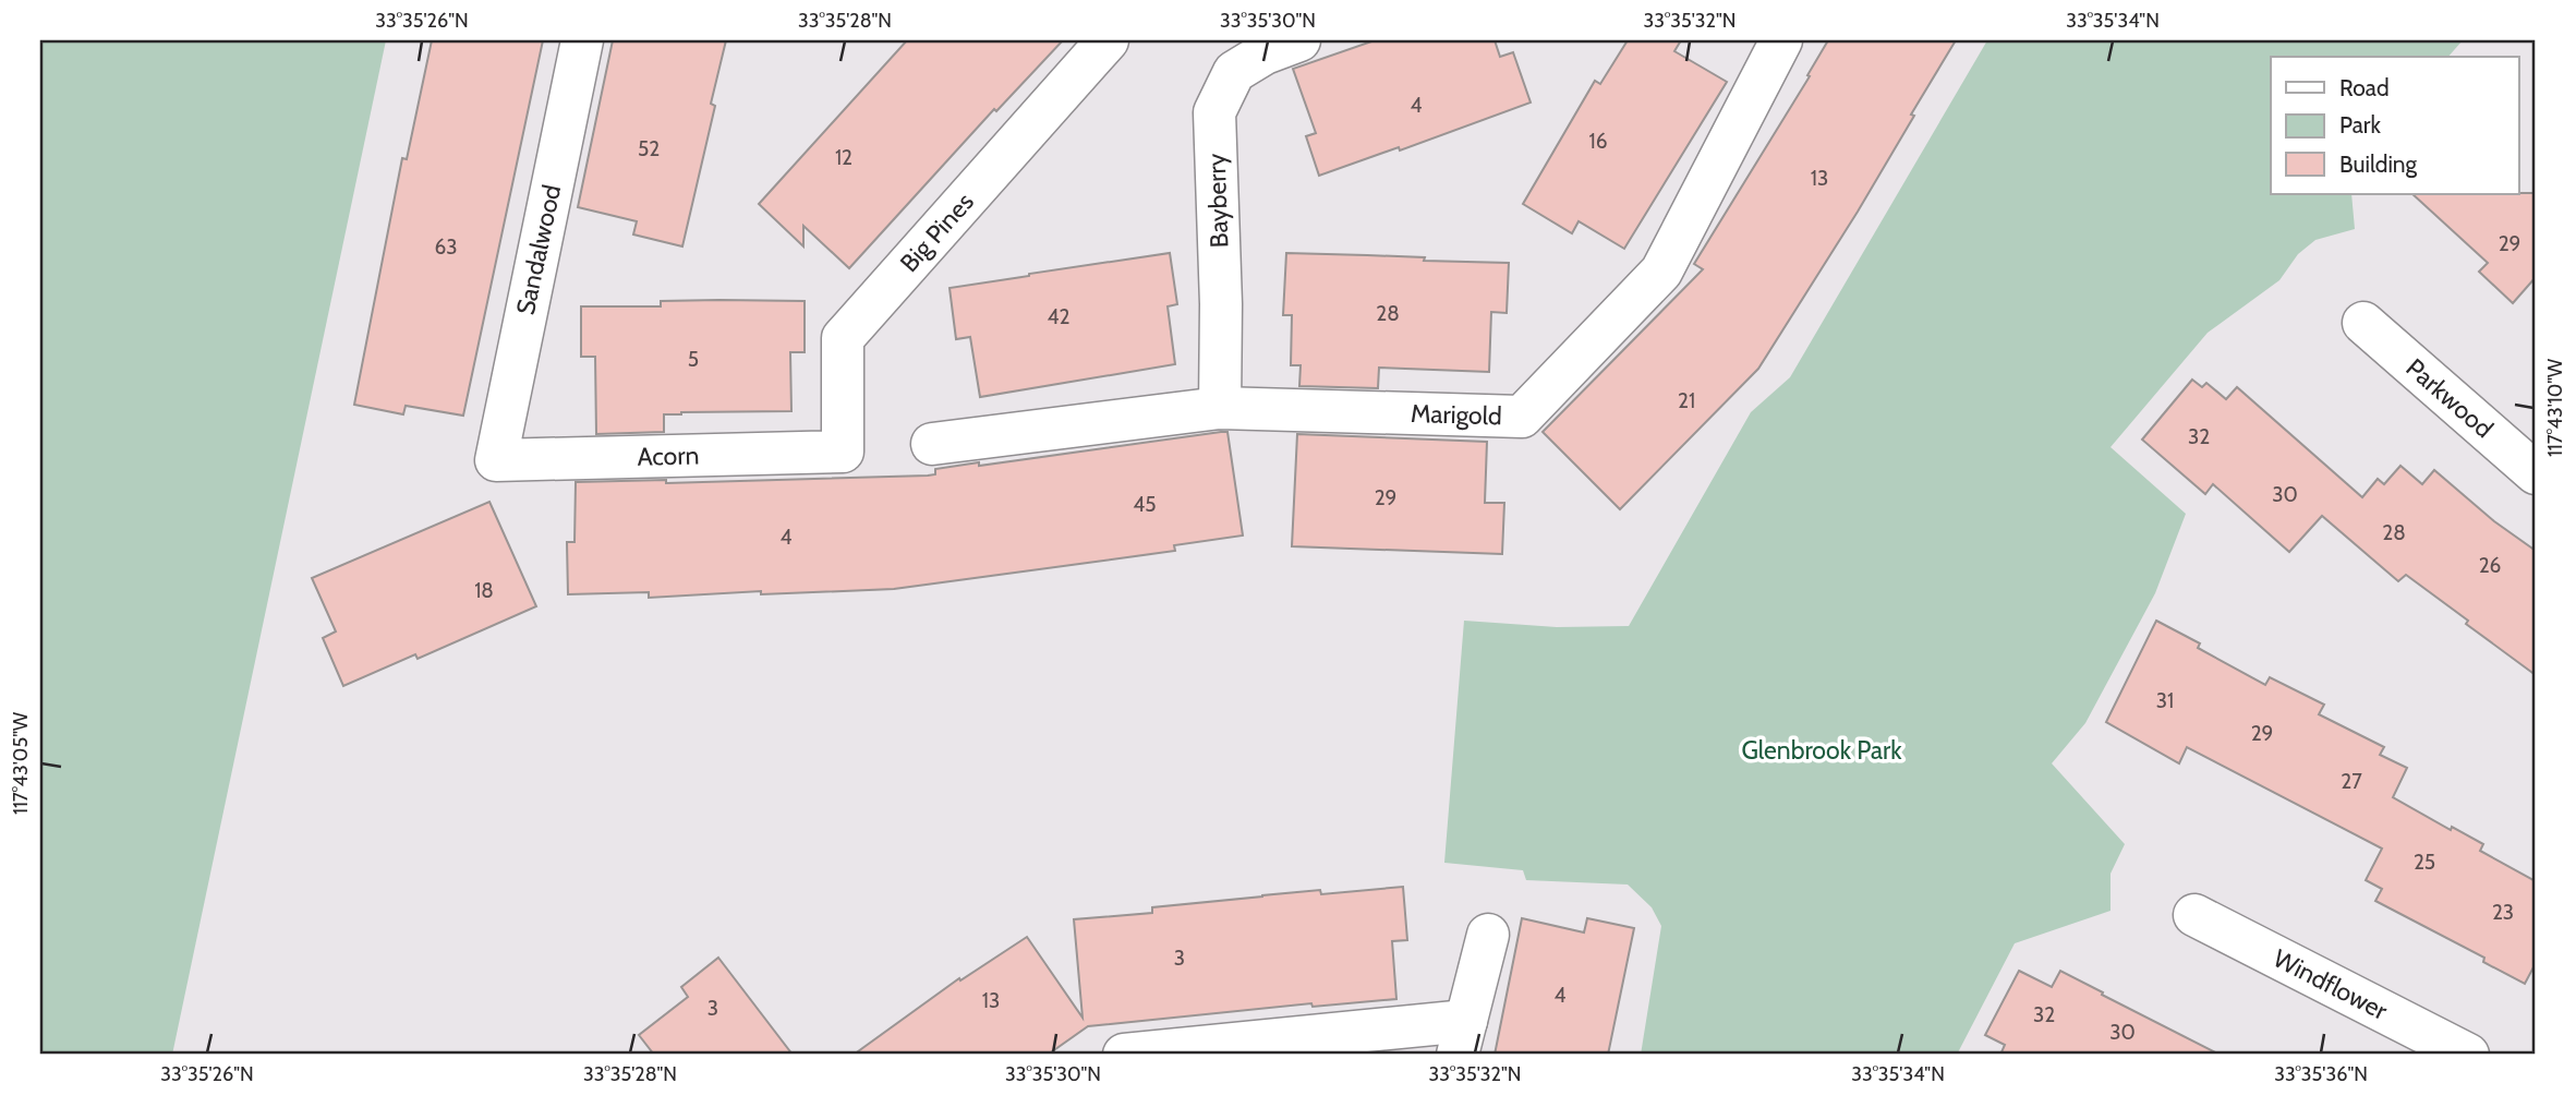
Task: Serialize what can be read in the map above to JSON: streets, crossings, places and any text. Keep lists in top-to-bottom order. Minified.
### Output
{"streets":{"street":["Bayberry","Big Pines","Sandalwood","Parkwood","Marigold","Acorn","Windflower"]},"crossings":[["Bayberry","Marigold"],["Big Pines","Acorn"],["Sandalwood","Acorn"]],"parks":["Glenbrook Park"],"house_numbers":["4","16","52","12","13","29","63","28","42","5","21","32","30","29","45","28","4","26","18","31","29","27","25","23","3","4","13","3","32","30"],"legend":["Road","Park","Building"],"coordinates":["33°35'26\"N","33°35'28\"N","33°35'30\"N","33°35'32\"N","33°35'34\"N","117°43'10\"W","117°43'05\"W","33°35'36\"N"]}
